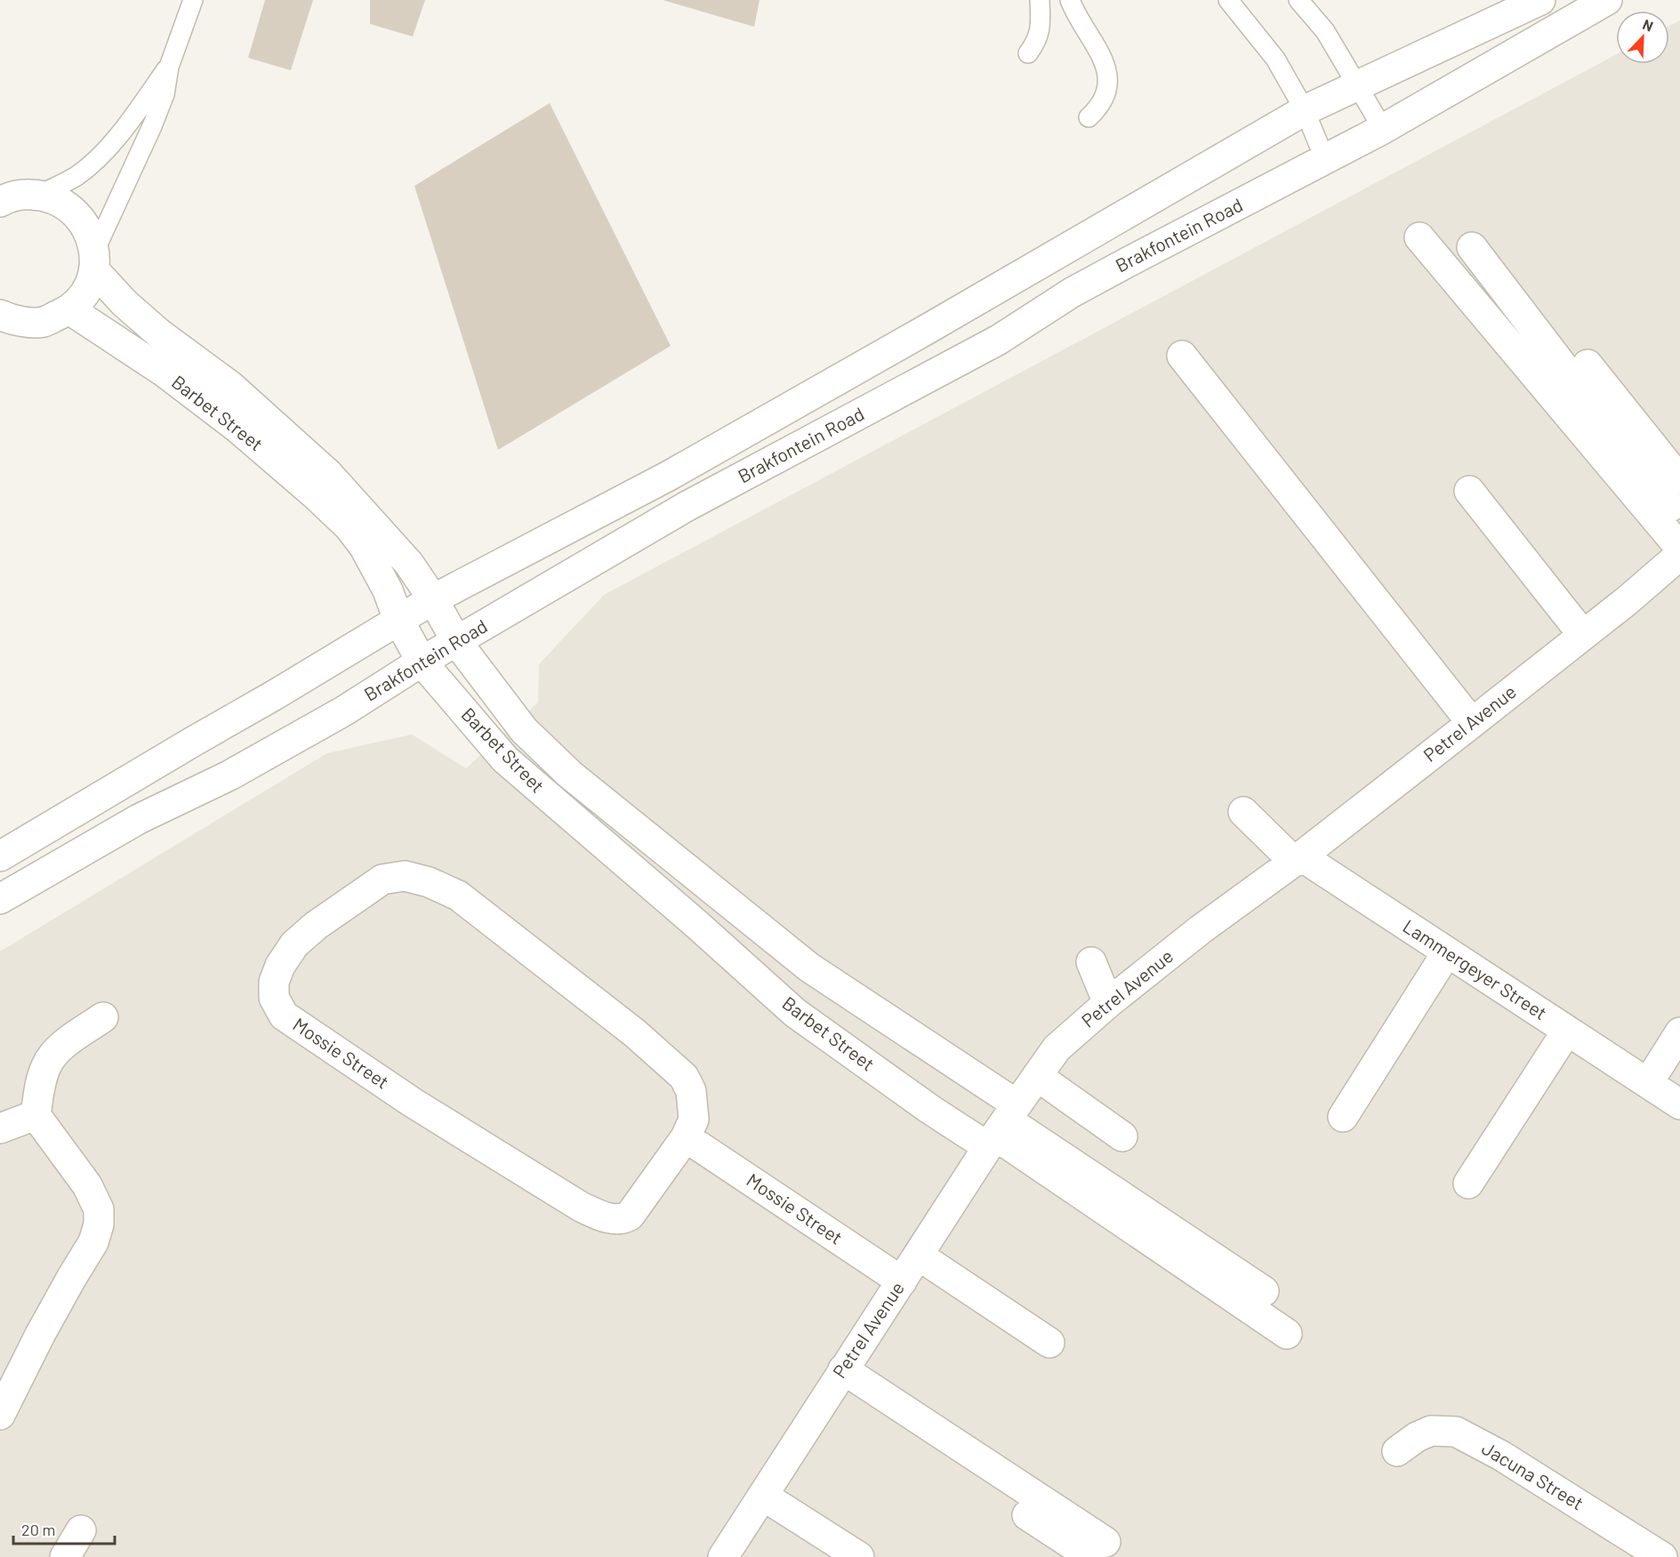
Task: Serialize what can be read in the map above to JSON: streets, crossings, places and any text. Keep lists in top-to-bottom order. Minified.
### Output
{"streets":{"street":["Brakfontein Road","Barbet Street","Petrel Avenue","Lammergeyer Street","Mossie Street","Jacuna Street"]},"crossings":[["Brakfontein Road","Barbet Street"],["Barbet Street","Petrel Avenue"],["Petrel Avenue","Lammergeyer Street"],["Petrel Avenue","Mossie Street"]],"scale_bar":"20 m","north":"top right"}
